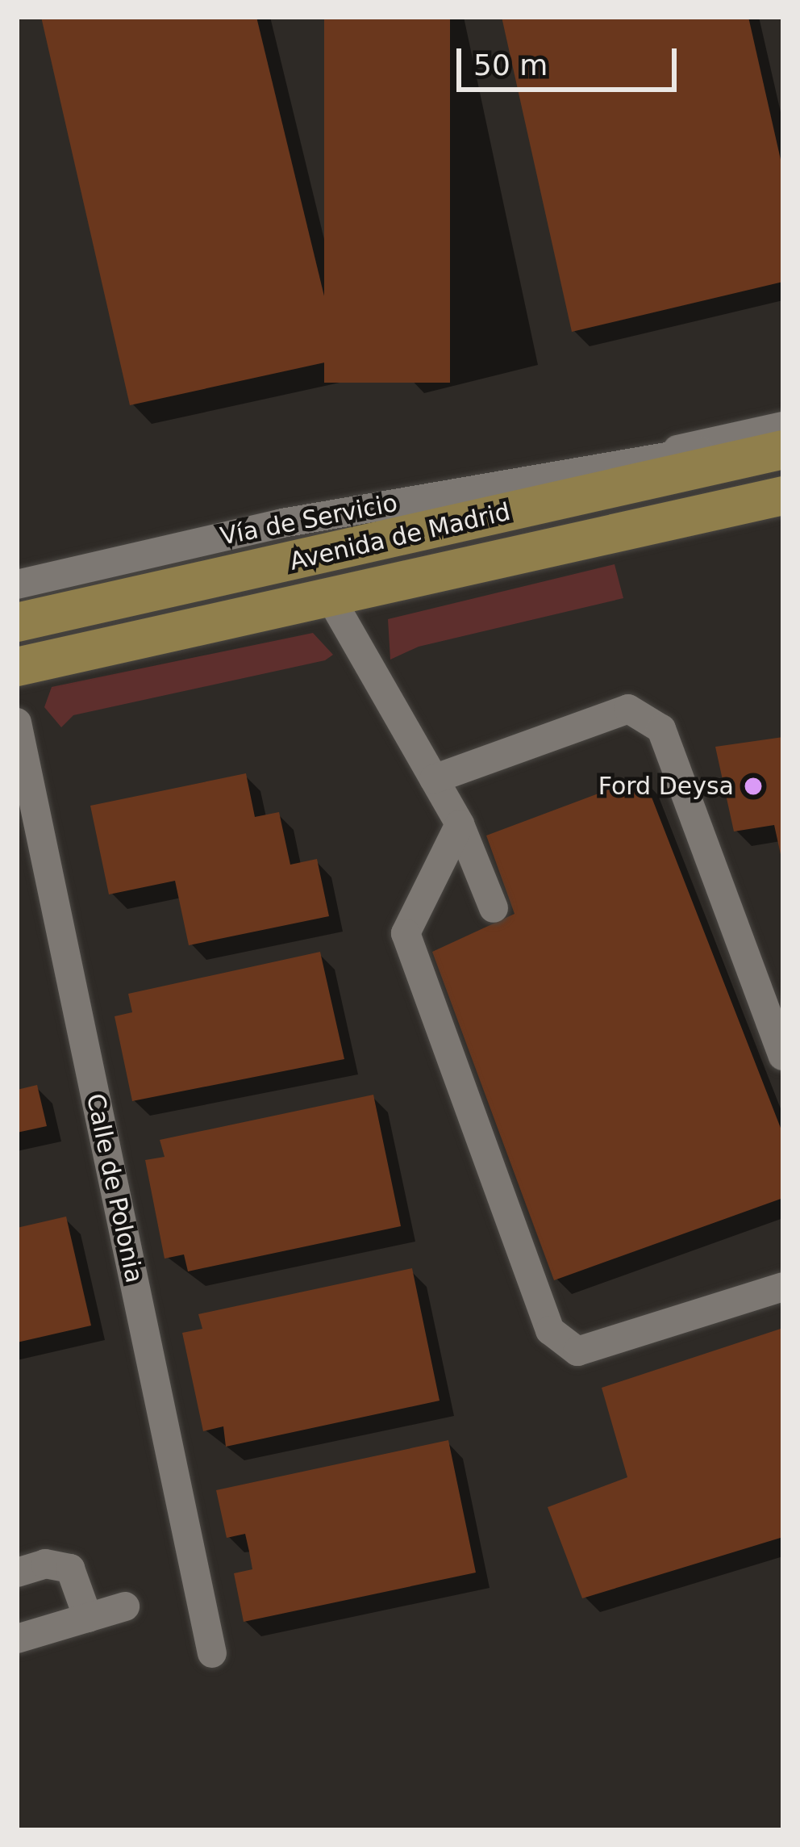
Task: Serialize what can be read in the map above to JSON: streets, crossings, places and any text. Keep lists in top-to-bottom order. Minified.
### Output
{"streets":{"main road":["Avenida de Madrid"],"street":["Vía de Servicio","Calle de Polonia"]},"places":["Ford Deysa"],"scale_bar":"50 m"}
